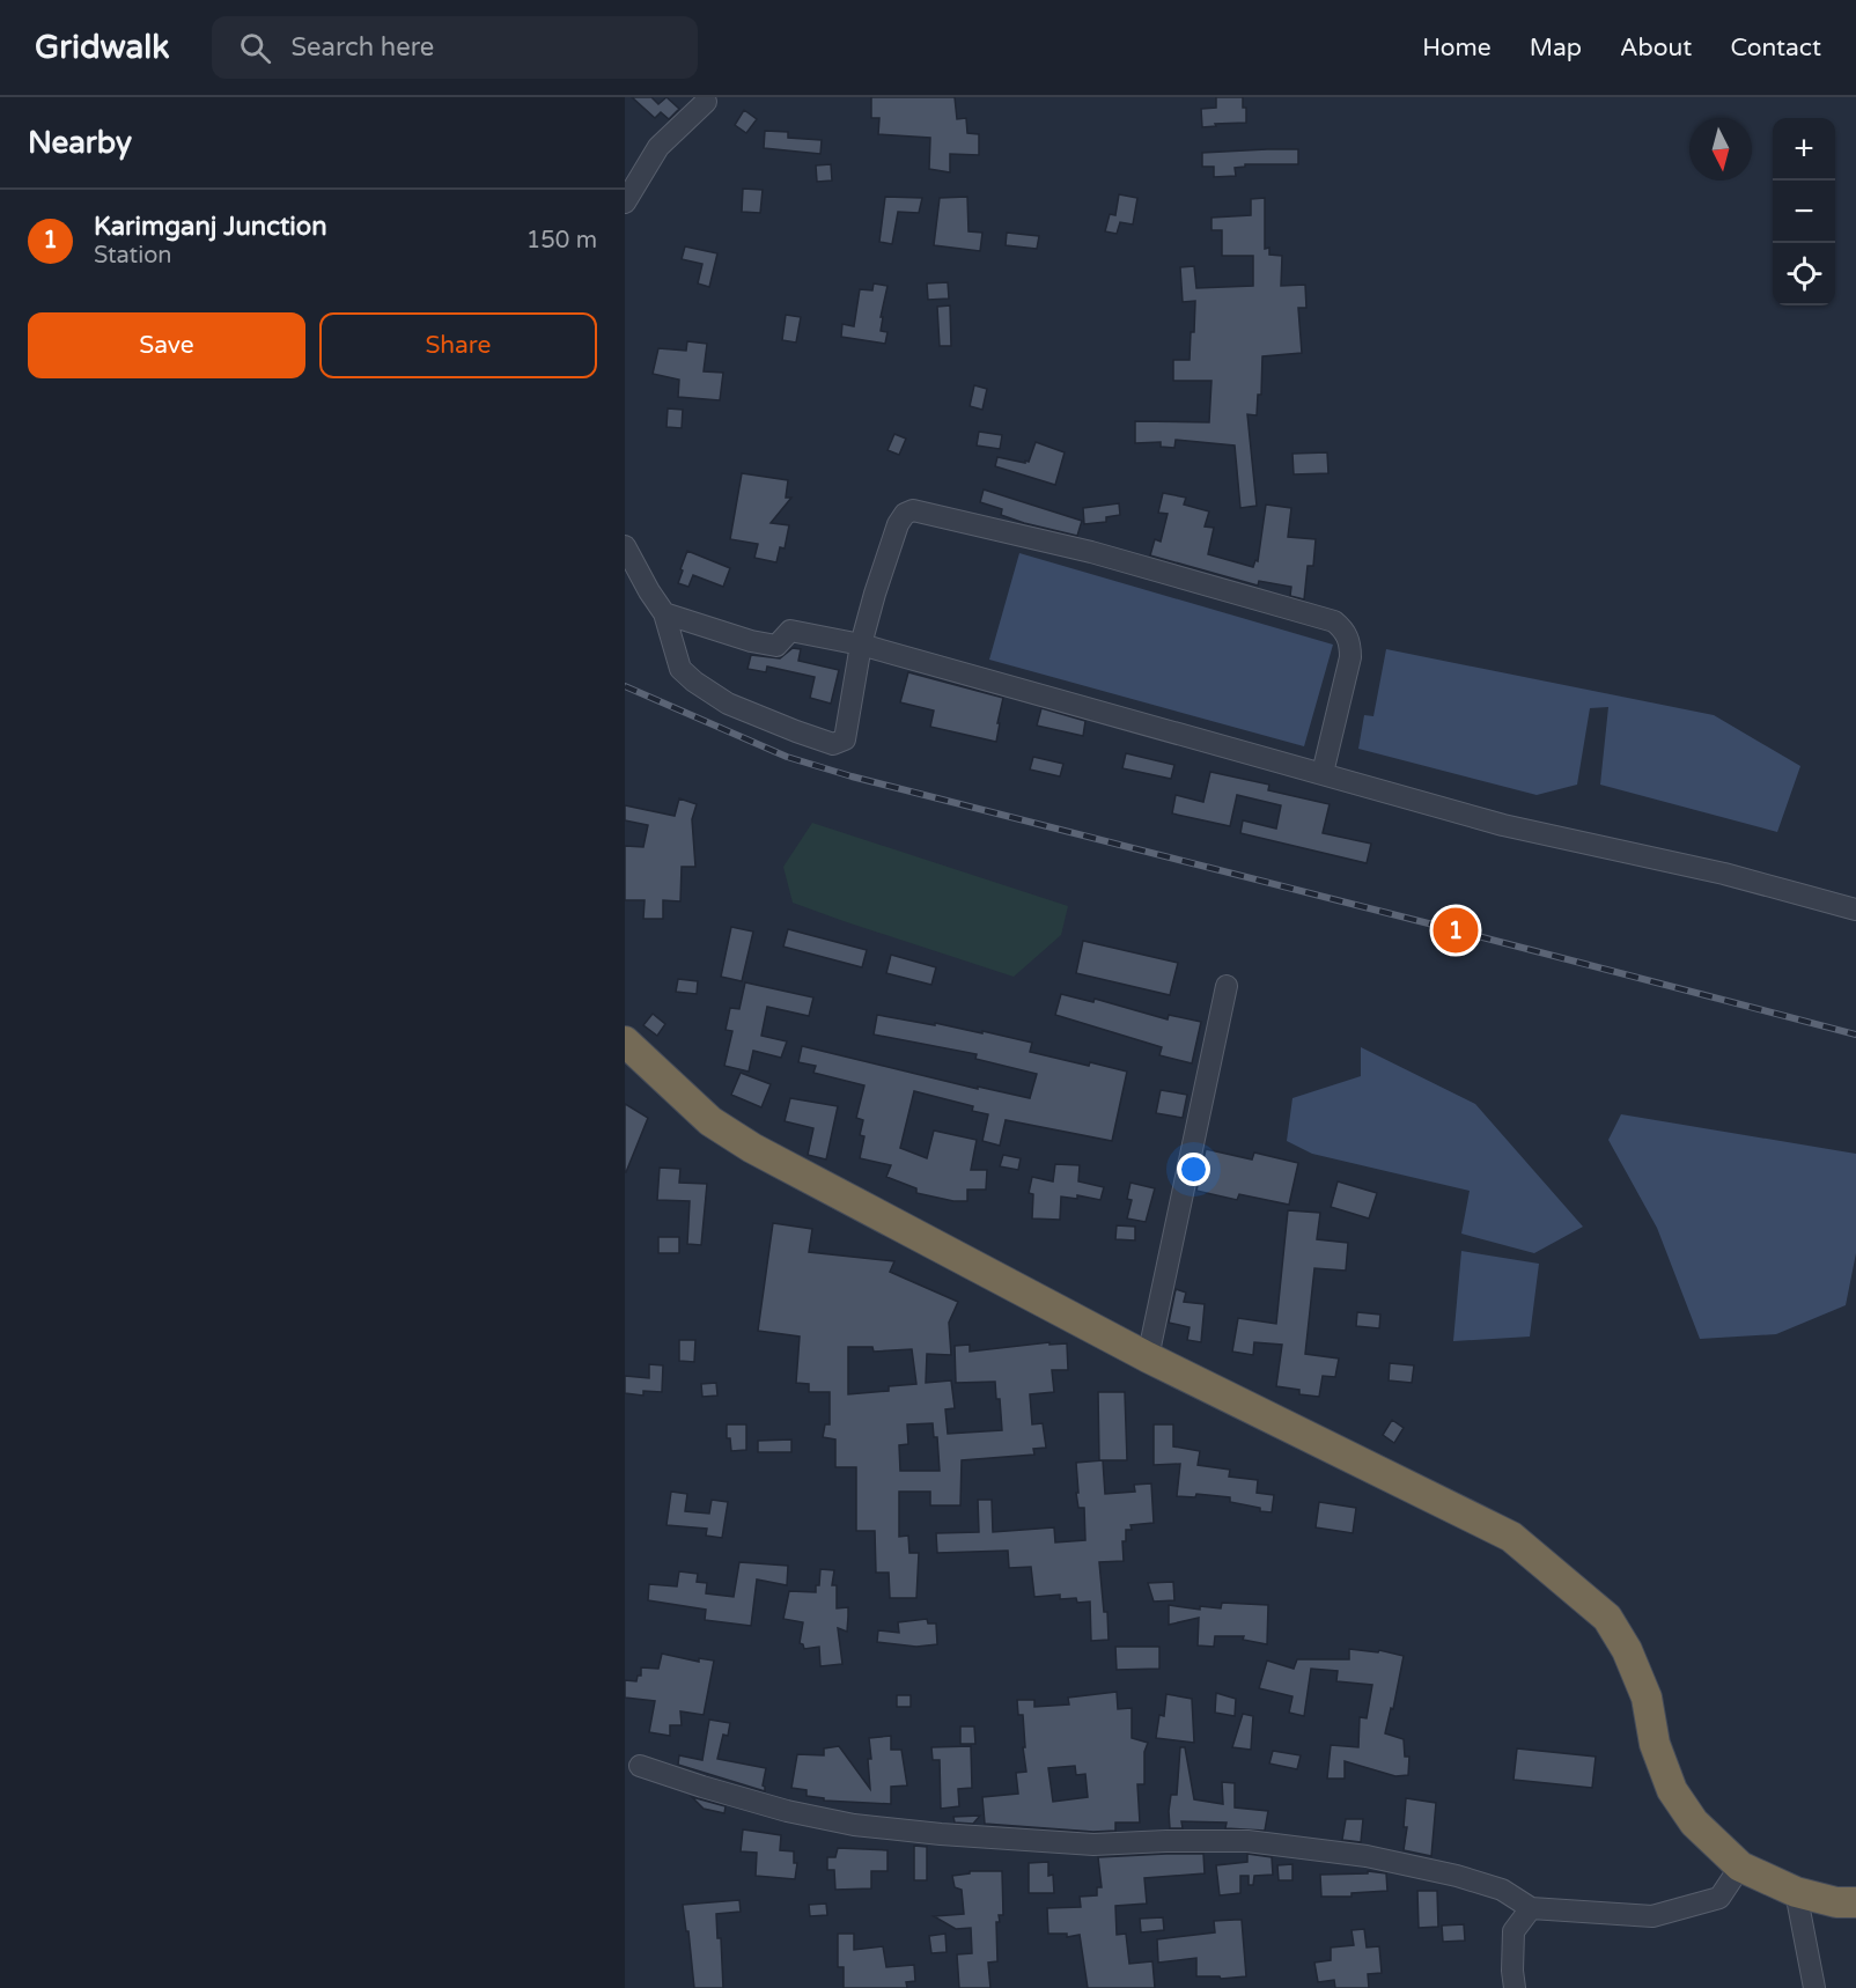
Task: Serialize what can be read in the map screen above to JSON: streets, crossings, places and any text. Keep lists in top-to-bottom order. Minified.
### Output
{"north":"bottom","page":{"header":"Gridwalk","search":"Search here","nav":["Home","Map","About","Contact"],"heading":"Nearby","map_buttons":["+","−"],"list":[{"mark":"1","name":"Karimganj Junction","note":"Station","value":"150 m"}],"buttons":["Save","Share"],"pins":"1"}}
